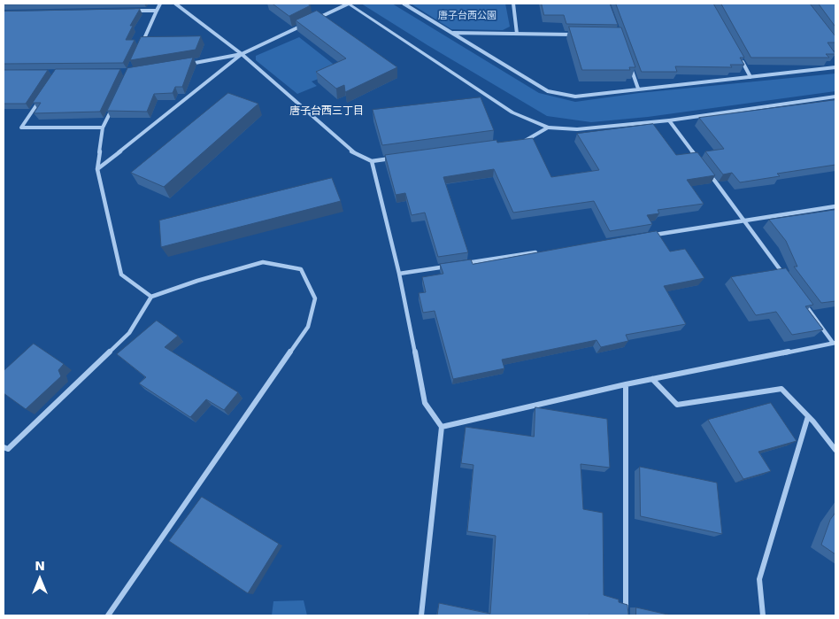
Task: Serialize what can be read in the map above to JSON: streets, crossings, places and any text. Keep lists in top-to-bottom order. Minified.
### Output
{"districts":["唐子台西三丁目"],"parks":["唐子台西公園"],"north":"top"}
